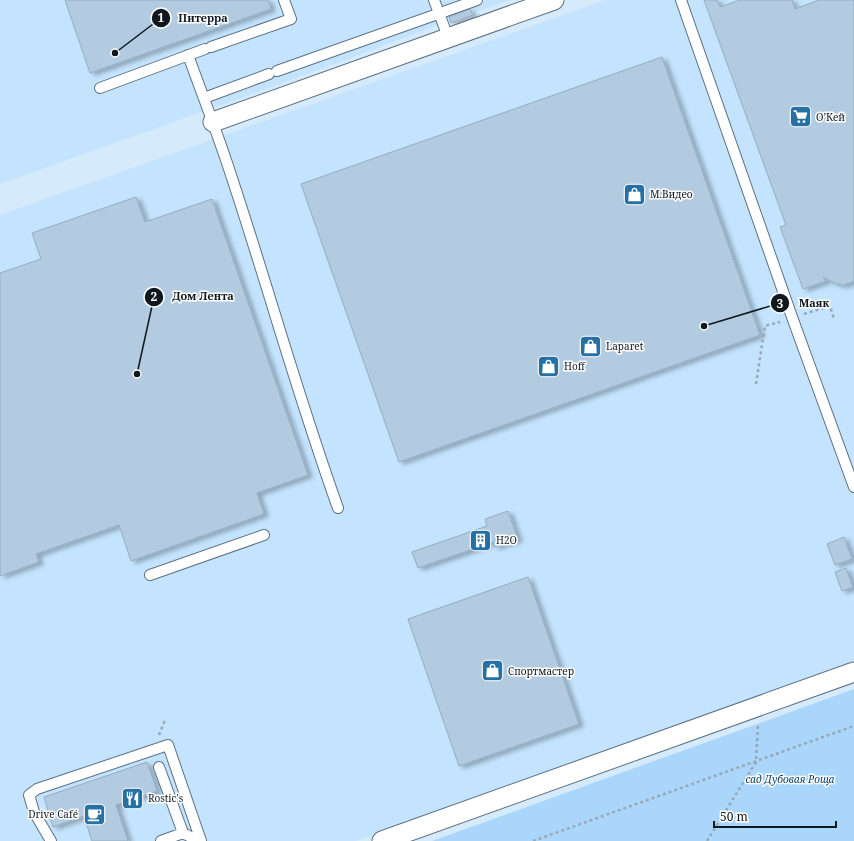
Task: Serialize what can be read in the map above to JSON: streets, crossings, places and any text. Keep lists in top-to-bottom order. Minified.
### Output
{"parks":["сад Дубовая Роща"],"places":{"other":["Питерра","Маяк","Дом Лента"],"supermarket":["О’Кей"],"shop":["М.Видео","Laparet","Hoff","Спортмастер"],"building":["H2O"],"restaurant":["Rostic's"],"cafe":["Drive Café"]},"scale_bar":"50 m"}
